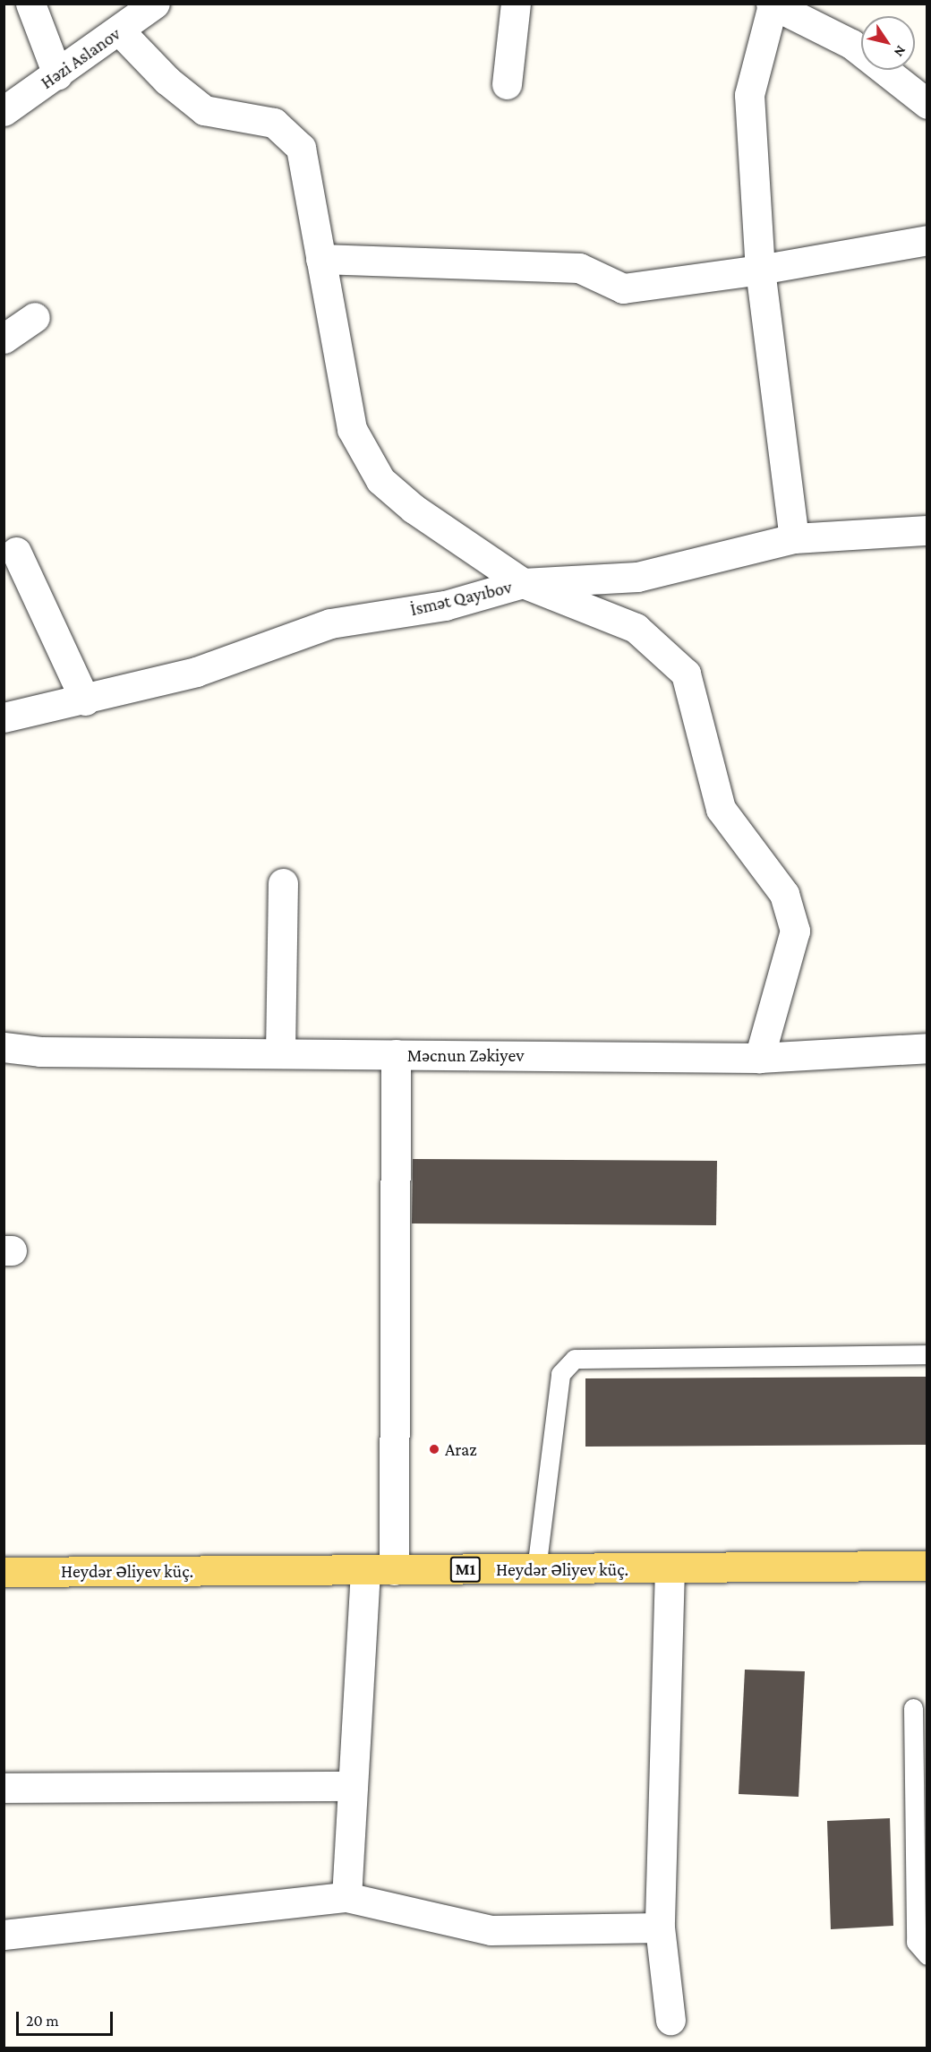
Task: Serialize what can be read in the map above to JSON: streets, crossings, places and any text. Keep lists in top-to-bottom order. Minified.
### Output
{"streets":{"main road":["M1","Heydər Əliyev küç."],"street":["Həzi Aslanov","İsmət Qayıbov","Məcnun Zəkiyev"]},"places":["Araz"],"scale_bar":"20 m","north":"bottom right"}
